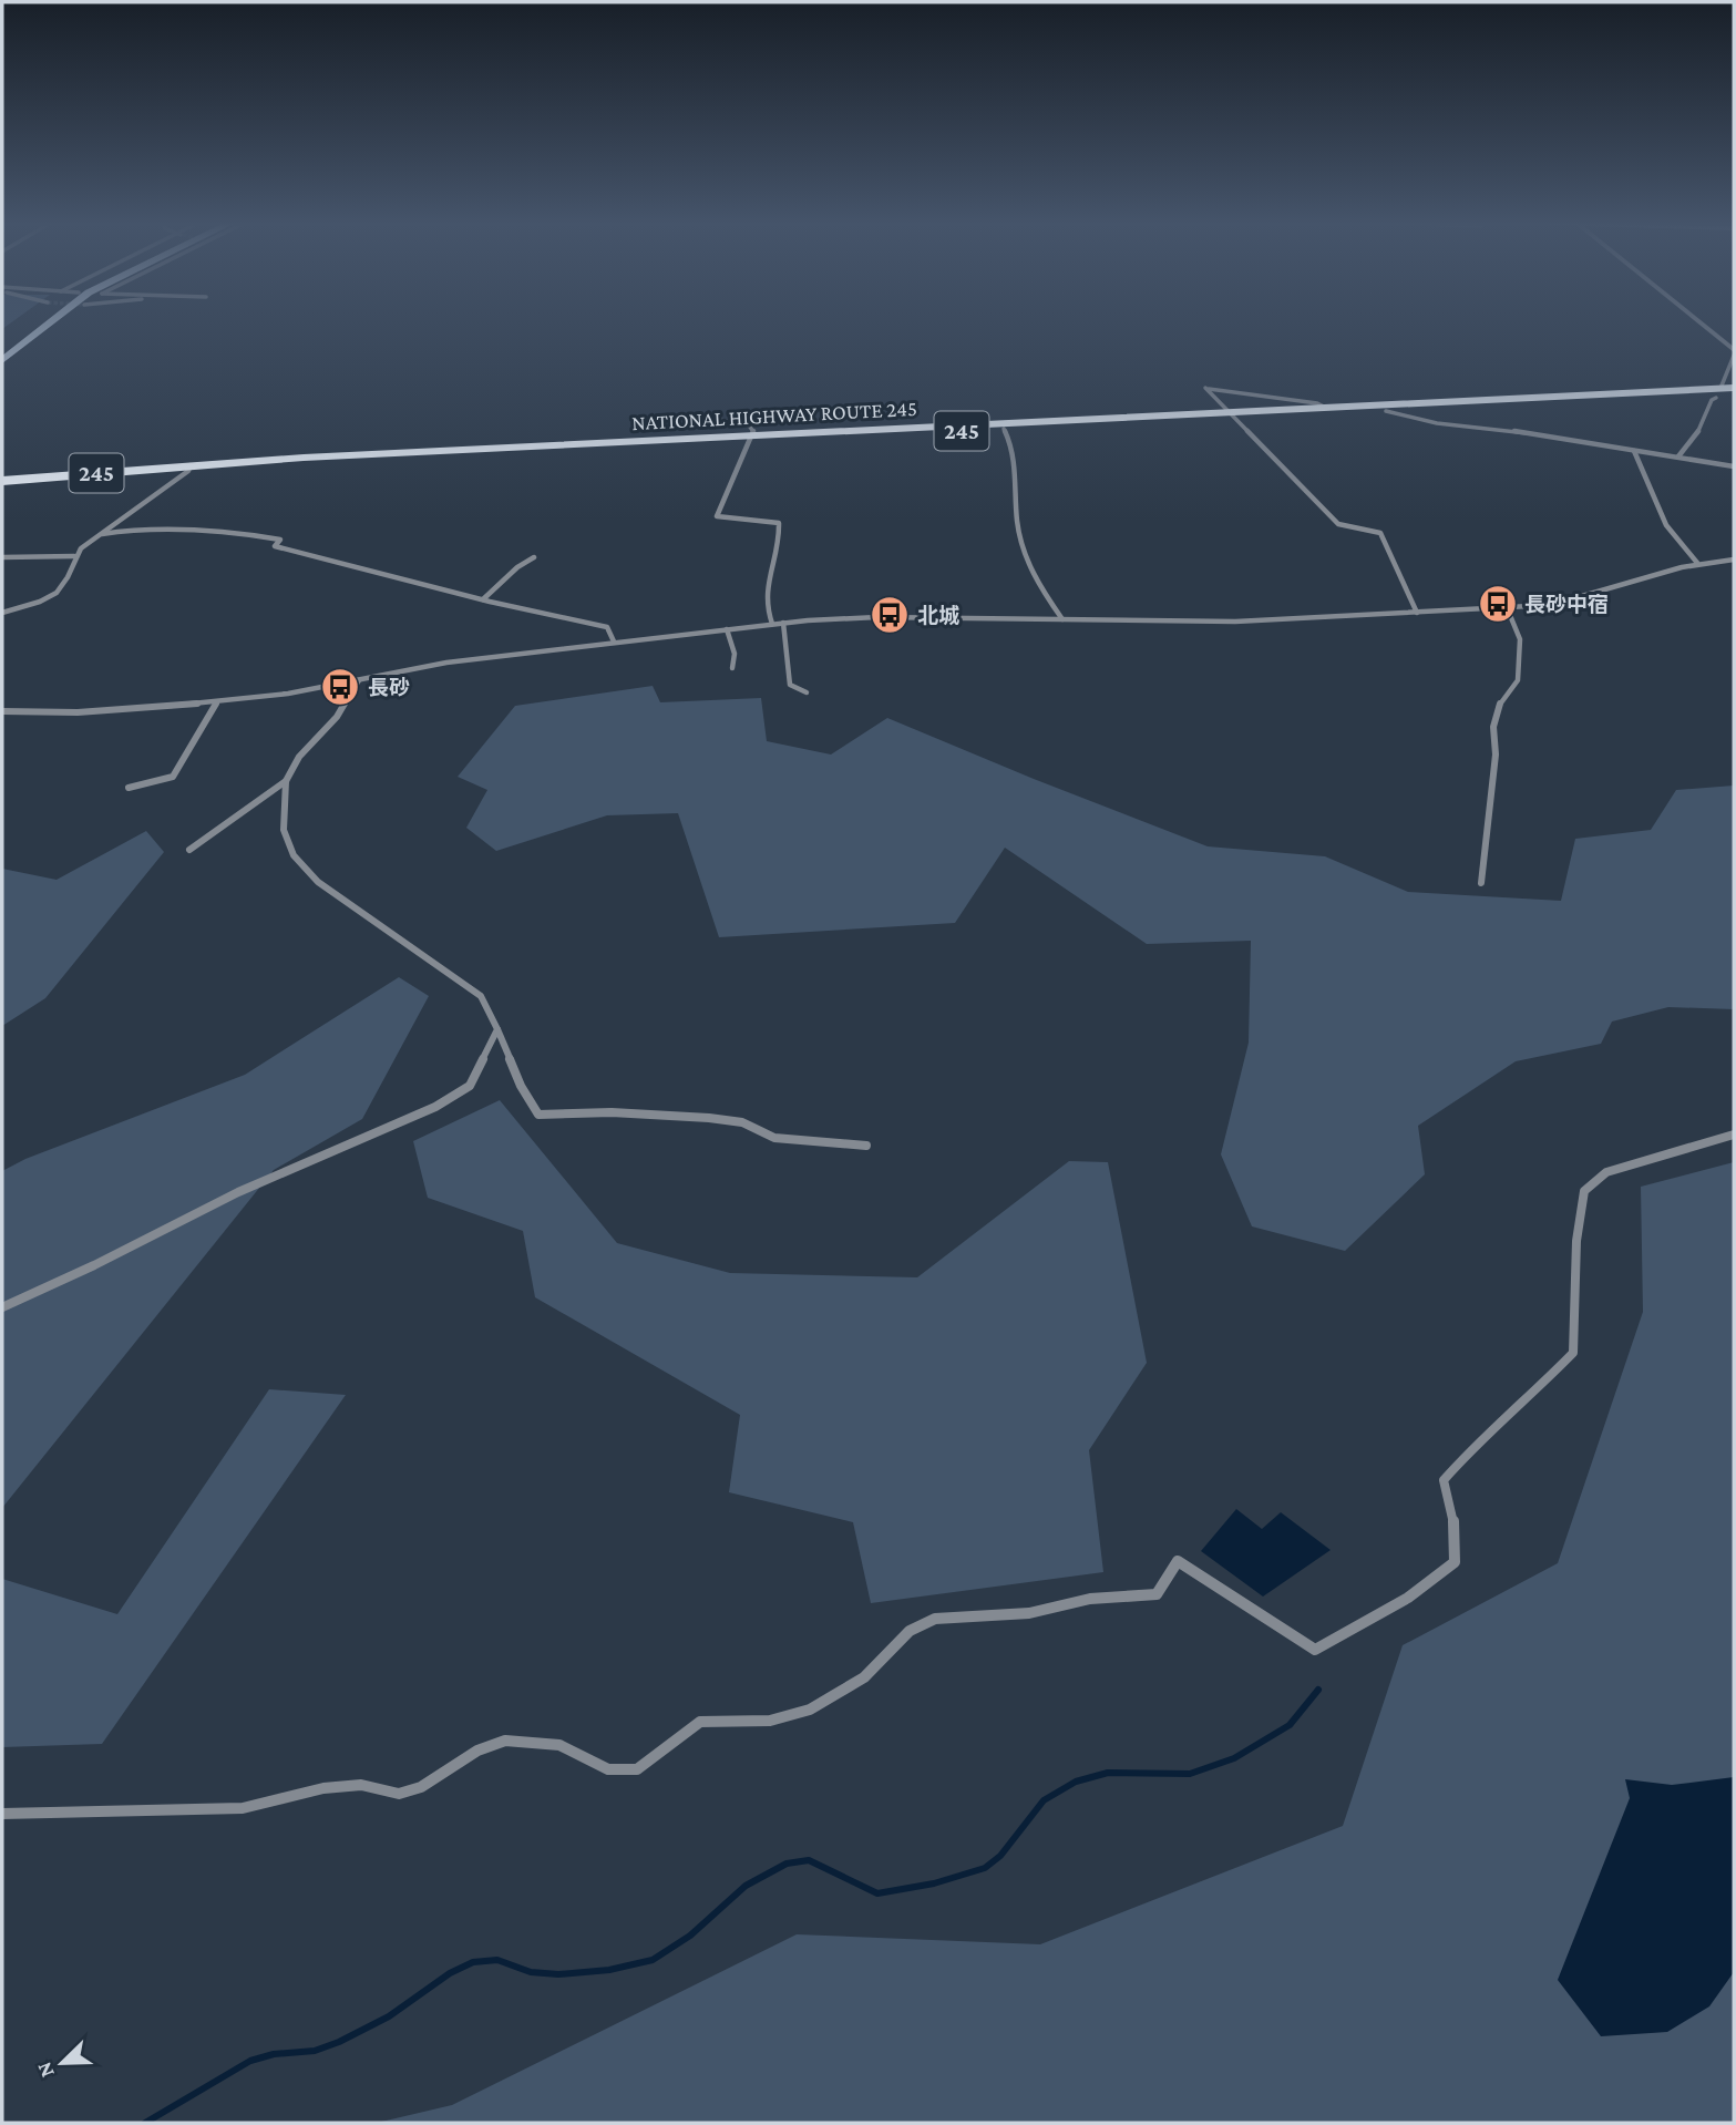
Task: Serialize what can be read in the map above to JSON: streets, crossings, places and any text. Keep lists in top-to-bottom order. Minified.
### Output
{"streets":{"highway":["NATIONAL HIGHWAY ROUTE 245","245"]},"places":{"bus stop":["長砂中宿","北城","長砂"]},"north":"bottom left"}
